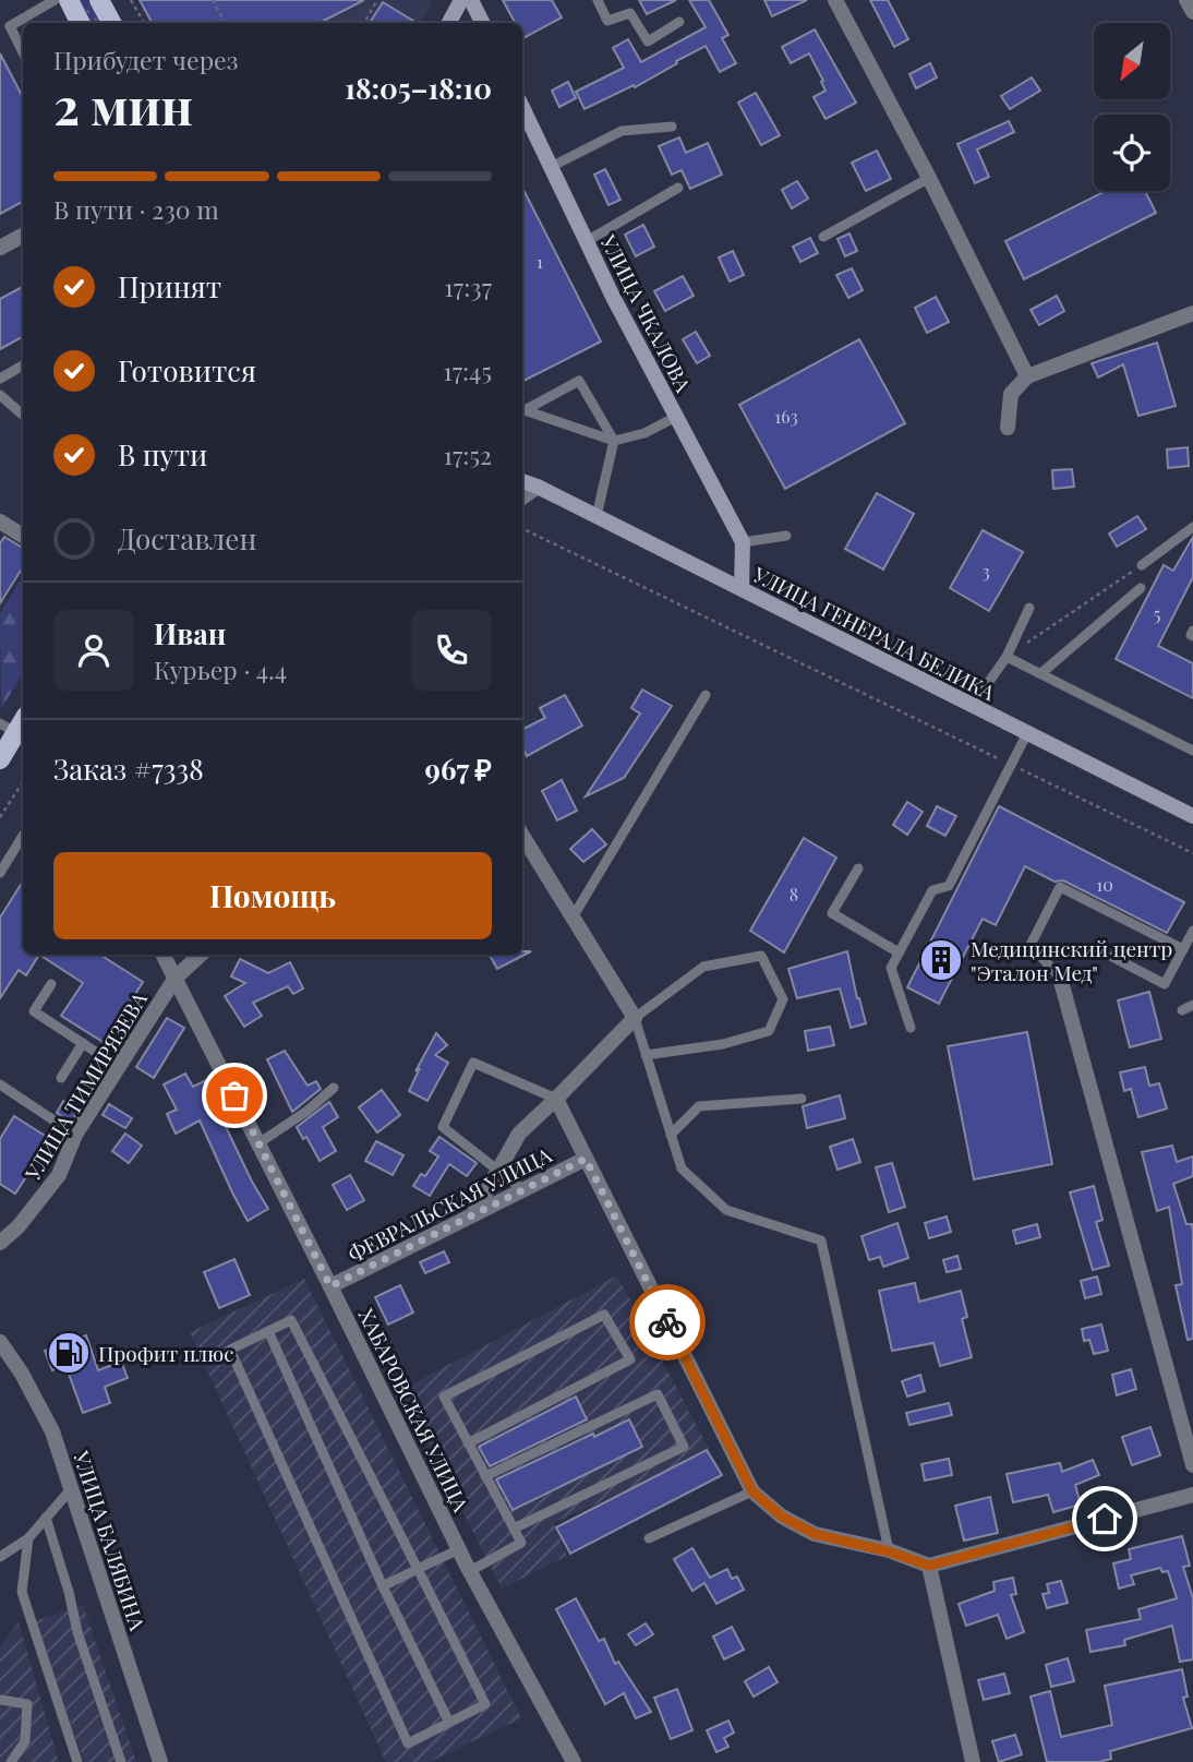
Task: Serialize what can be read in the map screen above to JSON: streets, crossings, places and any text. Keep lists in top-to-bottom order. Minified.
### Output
{"streets":{"main road":["УЛИЦА ЧКАЛОВА","УЛИЦА ГЕНЕРАЛА БЕЛИКА"],"street":["УЛИЦА ТИМИРЯЗЕВА","ФЕВРАЛЬСКАЯ УЛИЦА","ХАБАРОВСКАЯ УЛИЦА","УЛИЦА БАЛЯБИНА"]},"crossings":[["УЛИЦА ТИМИРЯЗЕВА","ХАБАРОВСКАЯ УЛИЦА"],["ФЕВРАЛЬСКАЯ УЛИЦА","ХАБАРОВСКАЯ УЛИЦА"]],"places":{"building":["Медицинский центр \"Эталон Мед\""],"fuel station":["Профит плюс"]},"house_numbers":["1","163","3","5","10","8"],"north":"bottom left","page":{"heading":["2 мин","Прибудет через","18:05–18:10"],"panel":["Иван","Курьер · 4.4","Заказ #7338","967 ₽"],"bar":"В пути · 230 m","list":[["Принят","17:37"],["Готовится","17:45"],["В пути","17:52"],"Доставлен"],"buttons":"Помощь"}}
